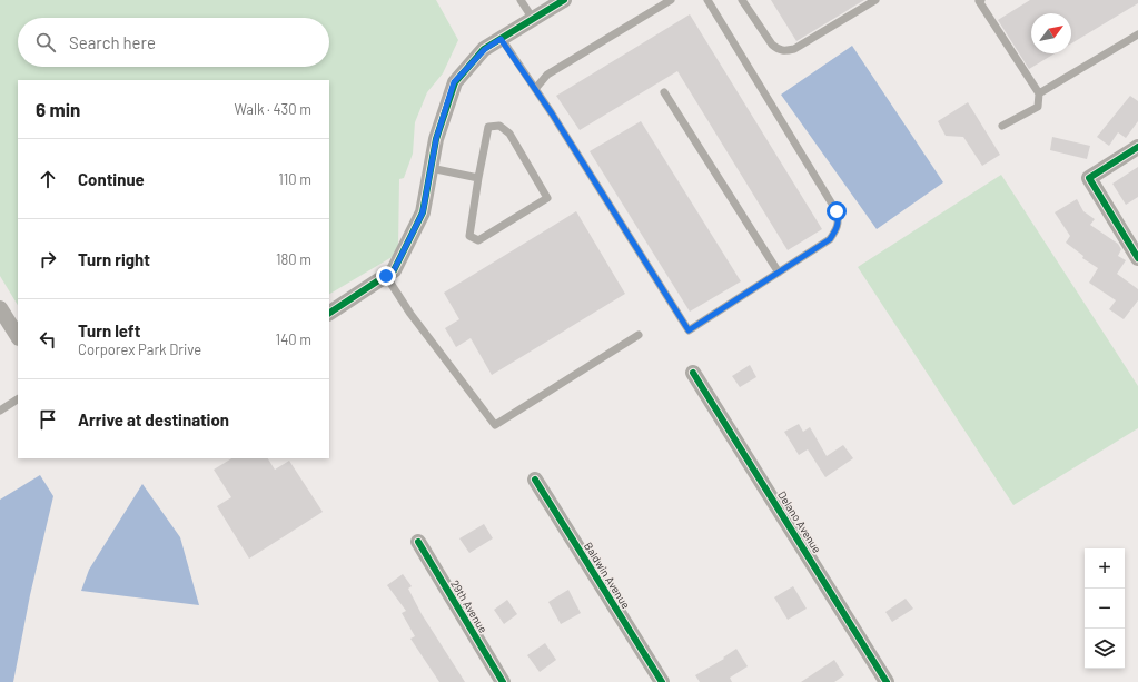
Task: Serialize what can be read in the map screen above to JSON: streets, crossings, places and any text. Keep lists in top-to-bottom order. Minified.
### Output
{"streets":{"street":["Delano Avenue","Baldwin Avenue","29th Avenue"]},"north":"top right","page":{"search":"Search here","heading":["6 min","Walk · 430 m"],"list":[["Continue","110 m"],["Turn right","180 m"],["Turn left","Corporex Park Drive","140 m"],"Arrive at destination"],"map_buttons":["+","−"]}}
